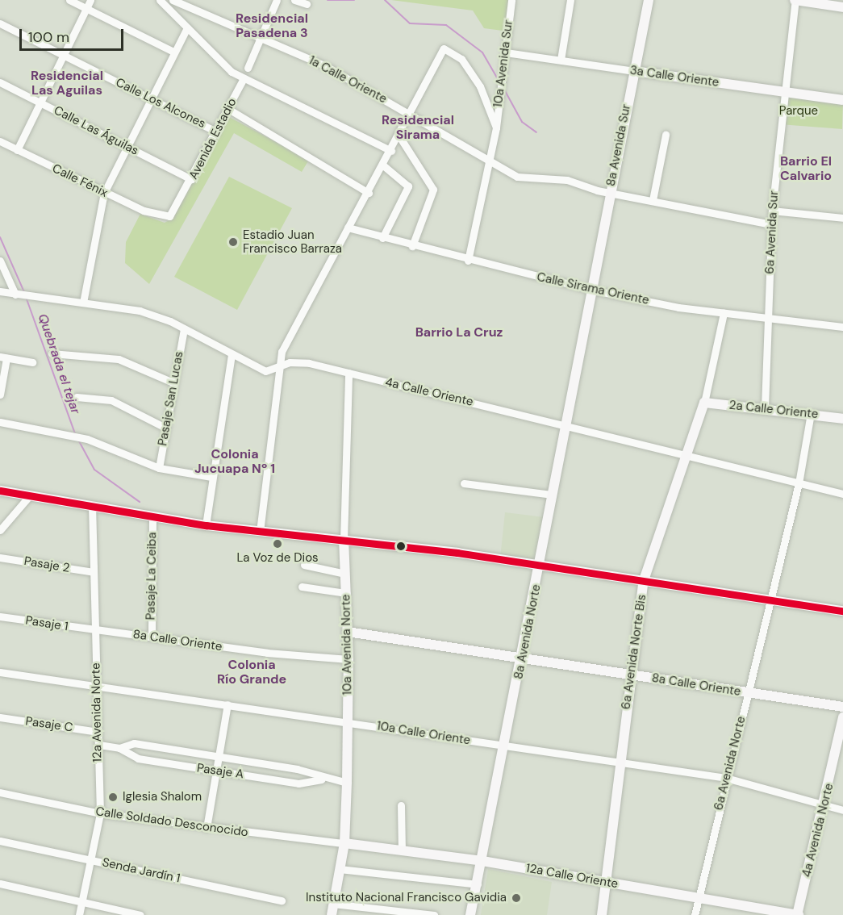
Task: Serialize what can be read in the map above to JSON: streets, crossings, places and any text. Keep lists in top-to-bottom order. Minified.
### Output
{"streets":{"street":["10a Avenida Sur","3a Calle Oriente","1a Calle Oriente","Calle Los Alcones","Calle Las Águilas","Avenida Estadio","8a Avenida Sur","Calle Fénix","6a Avenida Sur","Calle Sirama Oriente","4a Calle Oriente","Pasaje San Lucas","2a Calle Oriente","Pasaje 2","Pasaje La Ceiba","Pasaje 1","8a Avenida Norte","8a Calle Oriente","10a Avenida Norte","6a Avenida Norte Bis","12a Avenida Norte","Pasaje C","10a Calle Oriente","6a Avenida Norte","Pasaje A","Calle Soldado Desconocido","4a Avenida Norte","Senda Jardín 1","12a Calle Oriente"]},"crossings":[["10a Avenida Sur","3a Calle Oriente"],["10a Avenida Sur","1a Calle Oriente"],["10a Avenida Sur","Calle Sirama Oriente"],["3a Calle Oriente","8a Avenida Sur"],["3a Calle Oriente","6a Avenida Sur"],["1a Calle Oriente","8a Avenida Sur"],["1a Calle Oriente","6a Avenida Sur"],["Calle Los Alcones","Avenida Estadio"],["Calle Las Águilas","Avenida Estadio"],["Avenida Estadio","Calle Fénix"],["8a Avenida Sur","Calle Sirama Oriente"],["8a Avenida Sur","8a Avenida Norte"],["6a Avenida Sur","Calle Sirama Oriente"],["6a Avenida Sur","2a Calle Oriente"],["Calle Sirama Oriente","8a Avenida Norte"],["Calle Sirama Oriente","6a Avenida Norte Bis"],["4a Calle Oriente","Pasaje San Lucas"],["4a Calle Oriente","8a Avenida Norte"],["4a Calle Oriente","10a Avenida Norte"],["4a Calle Oriente","6a Avenida Norte Bis"],["4a Calle Oriente","6a Avenida Norte"],["2a Calle Oriente","6a Avenida Norte Bis"],["2a Calle Oriente","6a Avenida Norte"],["Pasaje 2","12a Avenida Norte"],["Pasaje La Ceiba","8a Calle Oriente"],["Pasaje 1","8a Calle Oriente"],["Pasaje 1","12a Avenida Norte"],["8a Avenida Norte","8a Calle Oriente"],["8a Avenida Norte","10a Calle Oriente"],["8a Avenida Norte","12a Calle Oriente"],["8a Calle Oriente","10a Avenida Norte"],["8a Calle Oriente","6a Avenida Norte Bis"],["8a Calle Oriente","12a Avenida Norte"],["8a Calle Oriente","6a Avenida Norte"],["10a Avenida Norte","10a Calle Oriente"],["10a Avenida Norte","Calle Soldado Desconocido"],["10a Avenida Norte","12a Calle Oriente"],["6a Avenida Norte Bis","10a Calle Oriente"],["6a Avenida Norte Bis","12a Calle Oriente"],["12a Avenida Norte","Pasaje C"],["12a Avenida Norte","10a Calle Oriente"],["12a Avenida Norte","Calle Soldado Desconocido"],["12a Avenida Norte","Senda Jardín 1"],["10a Calle Oriente","6a Avenida Norte"],["10a Calle Oriente","4a Avenida Norte"],["6a Avenida Norte","12a Calle Oriente"],["Calle Soldado Desconocido","12a Calle Oriente"],["4a Avenida Norte","12a Calle Oriente"]],"districts":["Residencial Pasadena 3","Residencial Las Aguilas","Residencial Sirama","Barrio El Calvario","Barrio La Cruz","Colonia Jucuapa Nº 1","Colonia Río Grande"],"water":["Quebrada el tejar"],"parks":["Parque"],"places":["Estadio Juan Francisco Barraza","La Voz de Dios","Iglesia Shalom","Instituto Nacional Francisco Gavidia"],"scale_bar":"100 m"}
